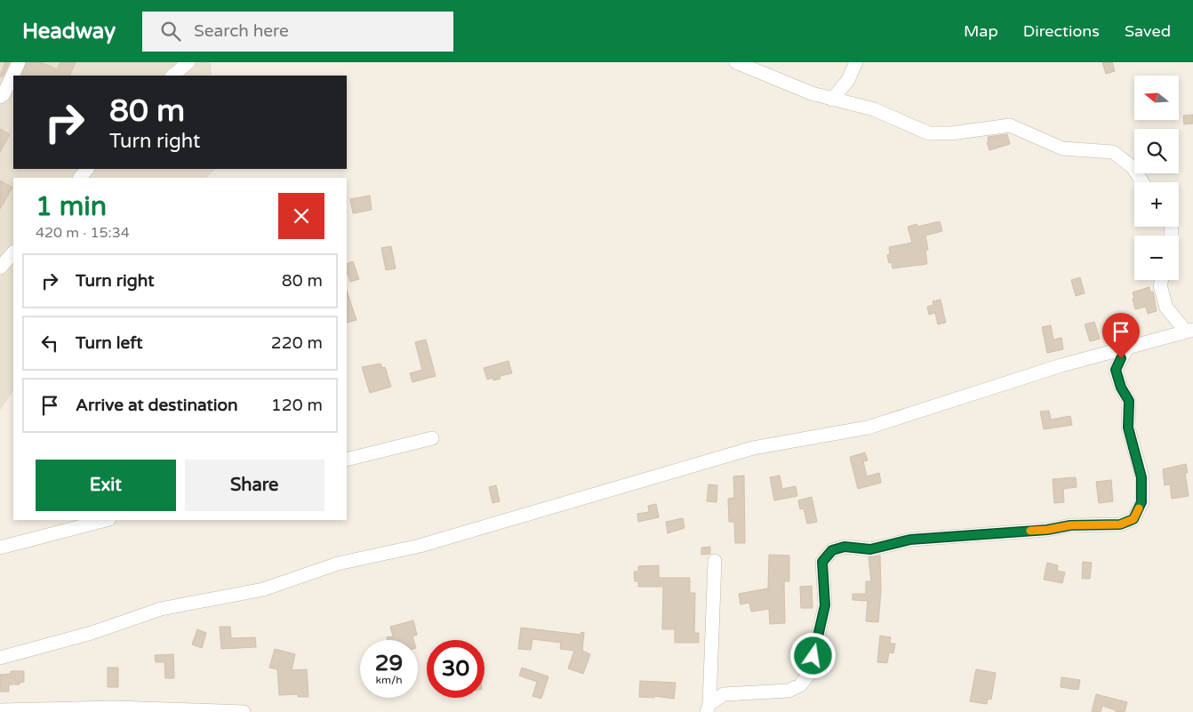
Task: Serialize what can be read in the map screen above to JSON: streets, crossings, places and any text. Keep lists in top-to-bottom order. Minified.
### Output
{"north":"left","page":{"header":"Headway","search":"Search here","nav":["Map","Directions","Saved"],"map_buttons":["+","−"],"turn":["80 m","Turn right"],"heading":["1 min","420 m · 15:34"],"list":[{"name":"Turn right","value":"80 m"},{"name":"Turn left","value":"220 m"},{"name":"Arrive at destination","value":"120 m"}],"buttons":["Exit","Share"],"speed":"29 km/h","limit":"30"}}
